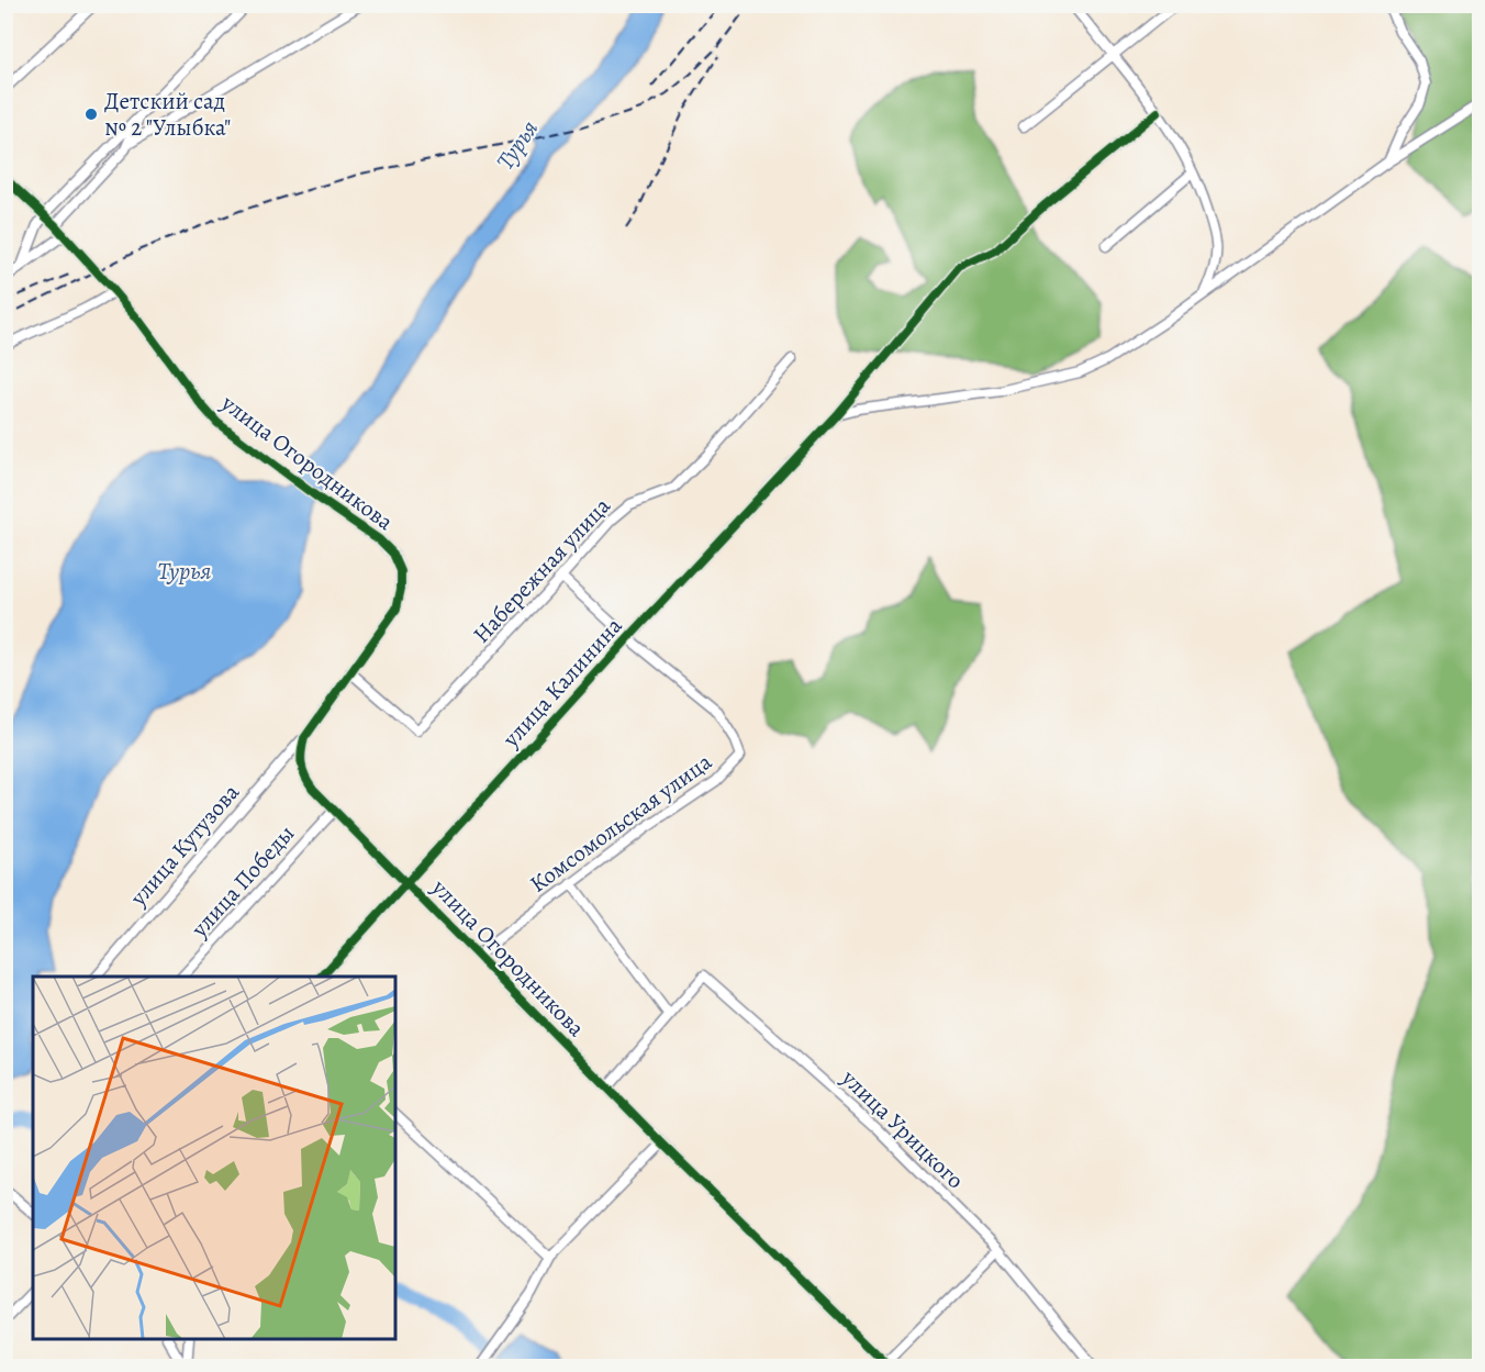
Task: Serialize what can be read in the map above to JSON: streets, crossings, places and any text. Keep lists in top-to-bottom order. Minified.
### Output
{"streets":{"street":["улица Огородникова","Набережная улица","улица Калинина","Комсомольская улица","улица Кутузова","улица Победы","улица Урицкого"]},"crossings":[["улица Огородникова","Набережная улица"],["улица Огородникова","улица Калинина"],["улица Огородникова","Комсомольская улица"],["улица Огородникова","улица Кутузова"],["улица Огородникова","улица Победы"],["улица Огородникова","улица Урицкого"],["Набережная улица","Комсомольская улица"],["улица Калинина","Комсомольская улица"]],"water":["Турья"],"places":["Детский сад № 2 \"Улыбка\""]}
